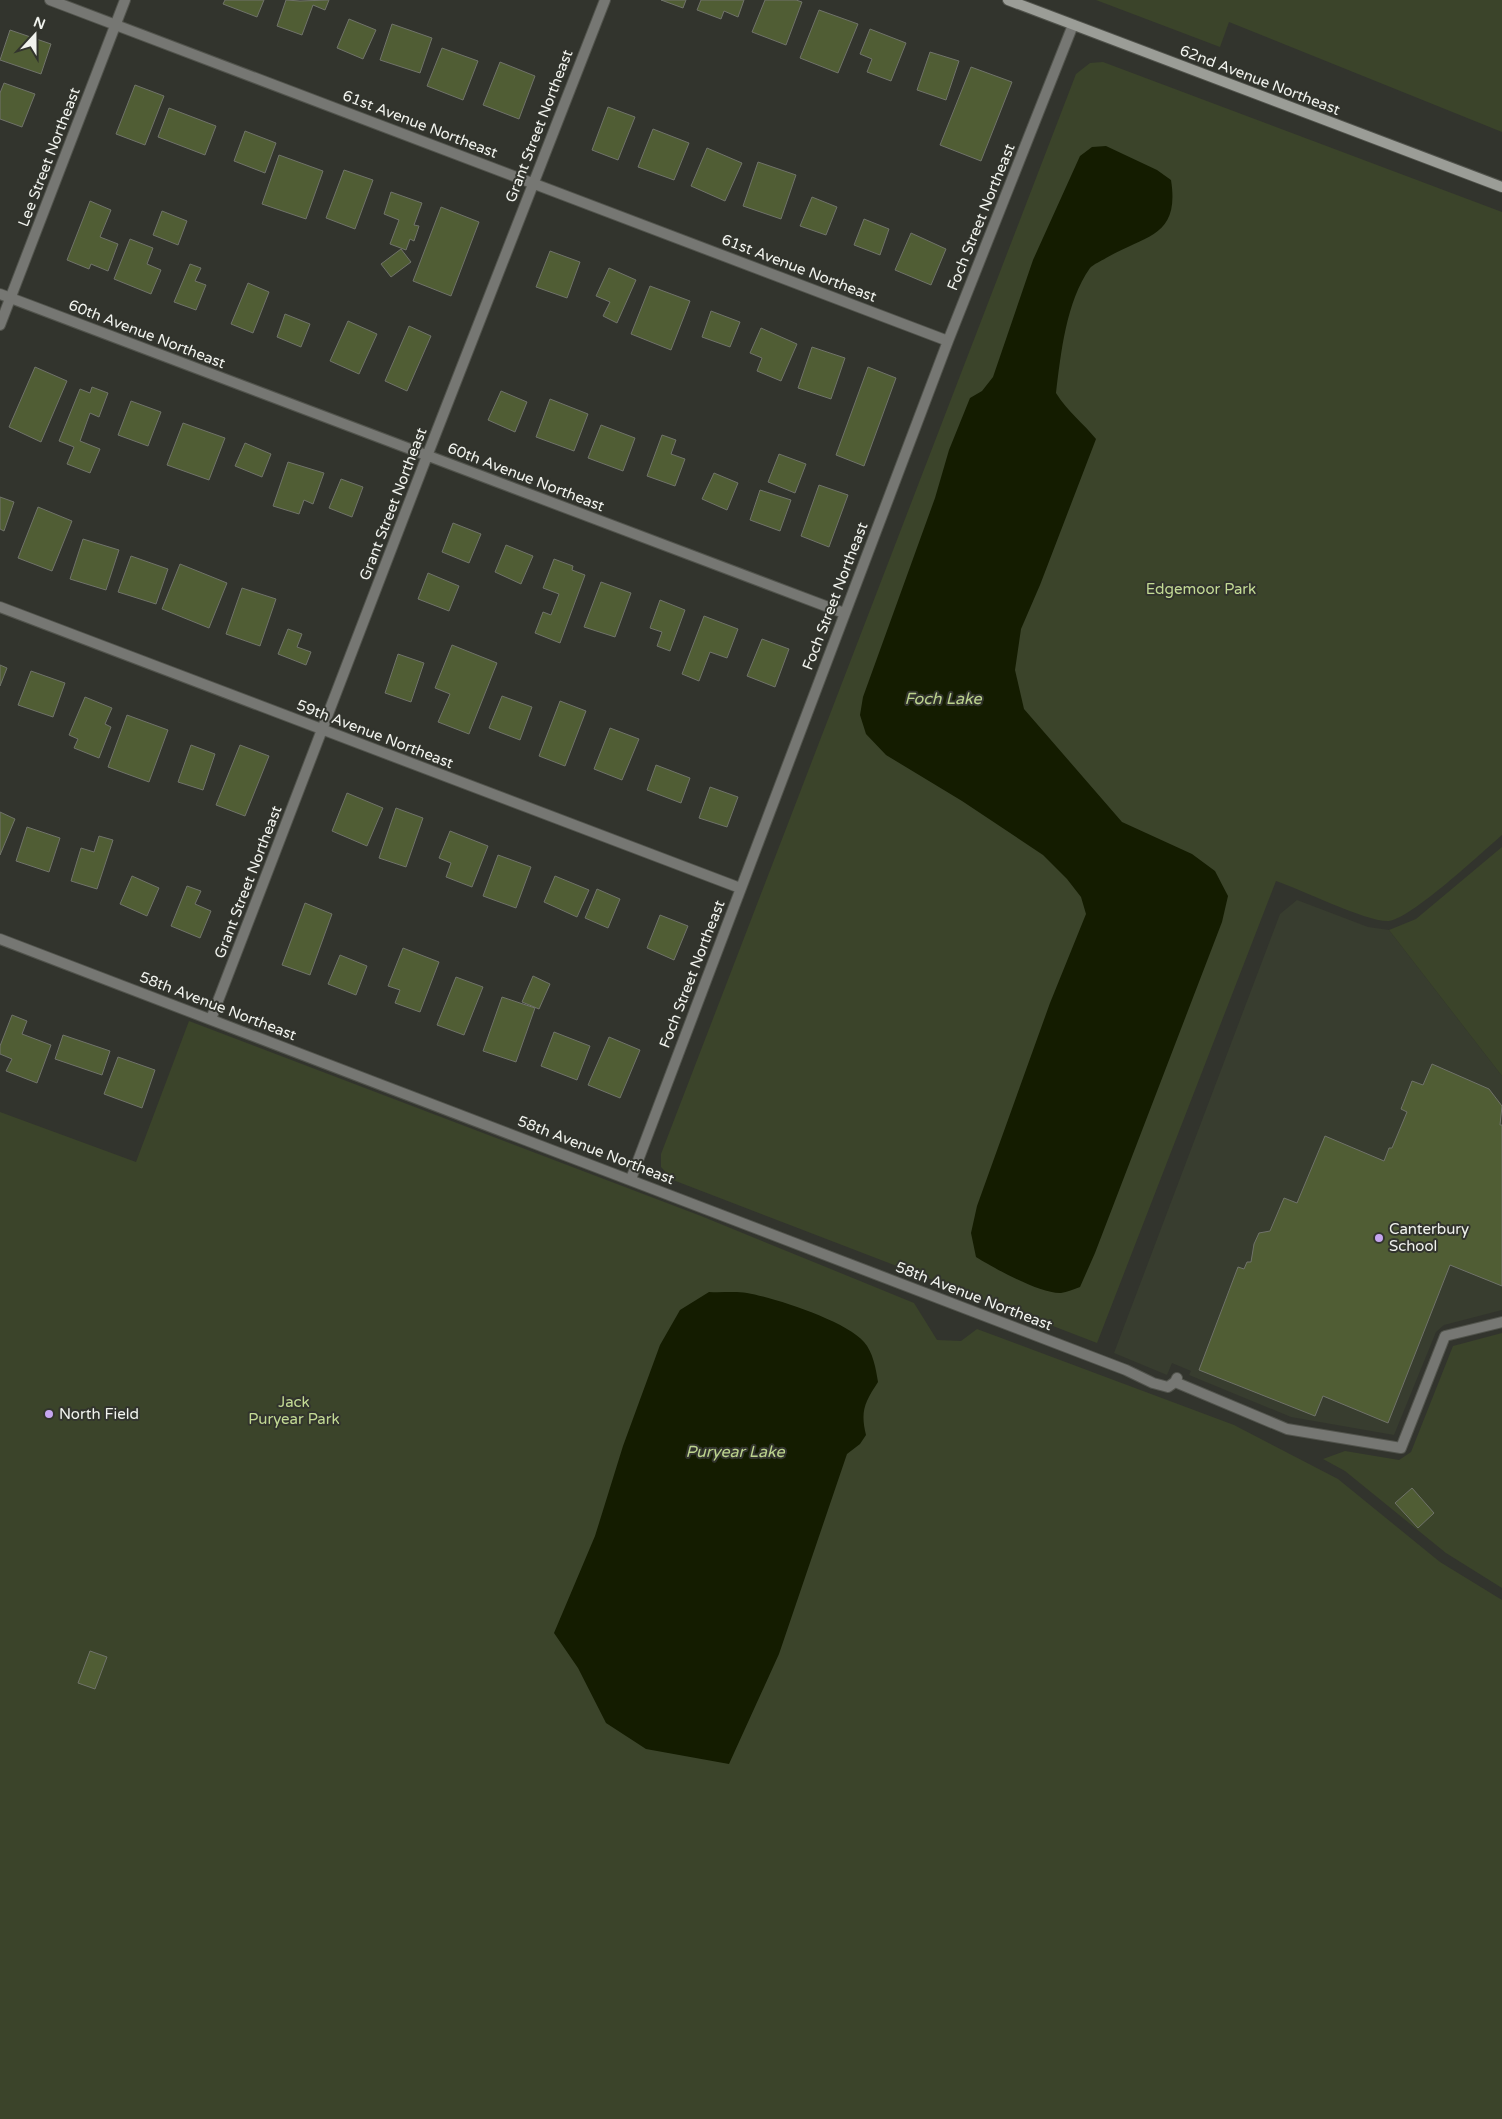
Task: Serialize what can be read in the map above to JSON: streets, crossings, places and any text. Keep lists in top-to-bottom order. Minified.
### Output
{"streets":{"street":["62nd Avenue Northeast","61st Avenue Northeast","Grant Street Northeast","Lee Street Northeast","Foch Street Northeast","60th Avenue Northeast","59th Avenue Northeast","58th Avenue Northeast"]},"crossings":[["62nd Avenue Northeast","Foch Street Northeast"],["61st Avenue Northeast","Grant Street Northeast"],["61st Avenue Northeast","Lee Street Northeast"],["61st Avenue Northeast","Foch Street Northeast"],["Grant Street Northeast","60th Avenue Northeast"],["Grant Street Northeast","59th Avenue Northeast"],["Grant Street Northeast","58th Avenue Northeast"],["Lee Street Northeast","60th Avenue Northeast"],["Foch Street Northeast","60th Avenue Northeast"],["Foch Street Northeast","59th Avenue Northeast"],["Foch Street Northeast","58th Avenue Northeast"]],"water":["Foch Lake","Puryear Lake"],"parks":["Edgemoor Park","Jack Puryear Park"],"places":["Canterbury School","North Field"],"north":"top"}
